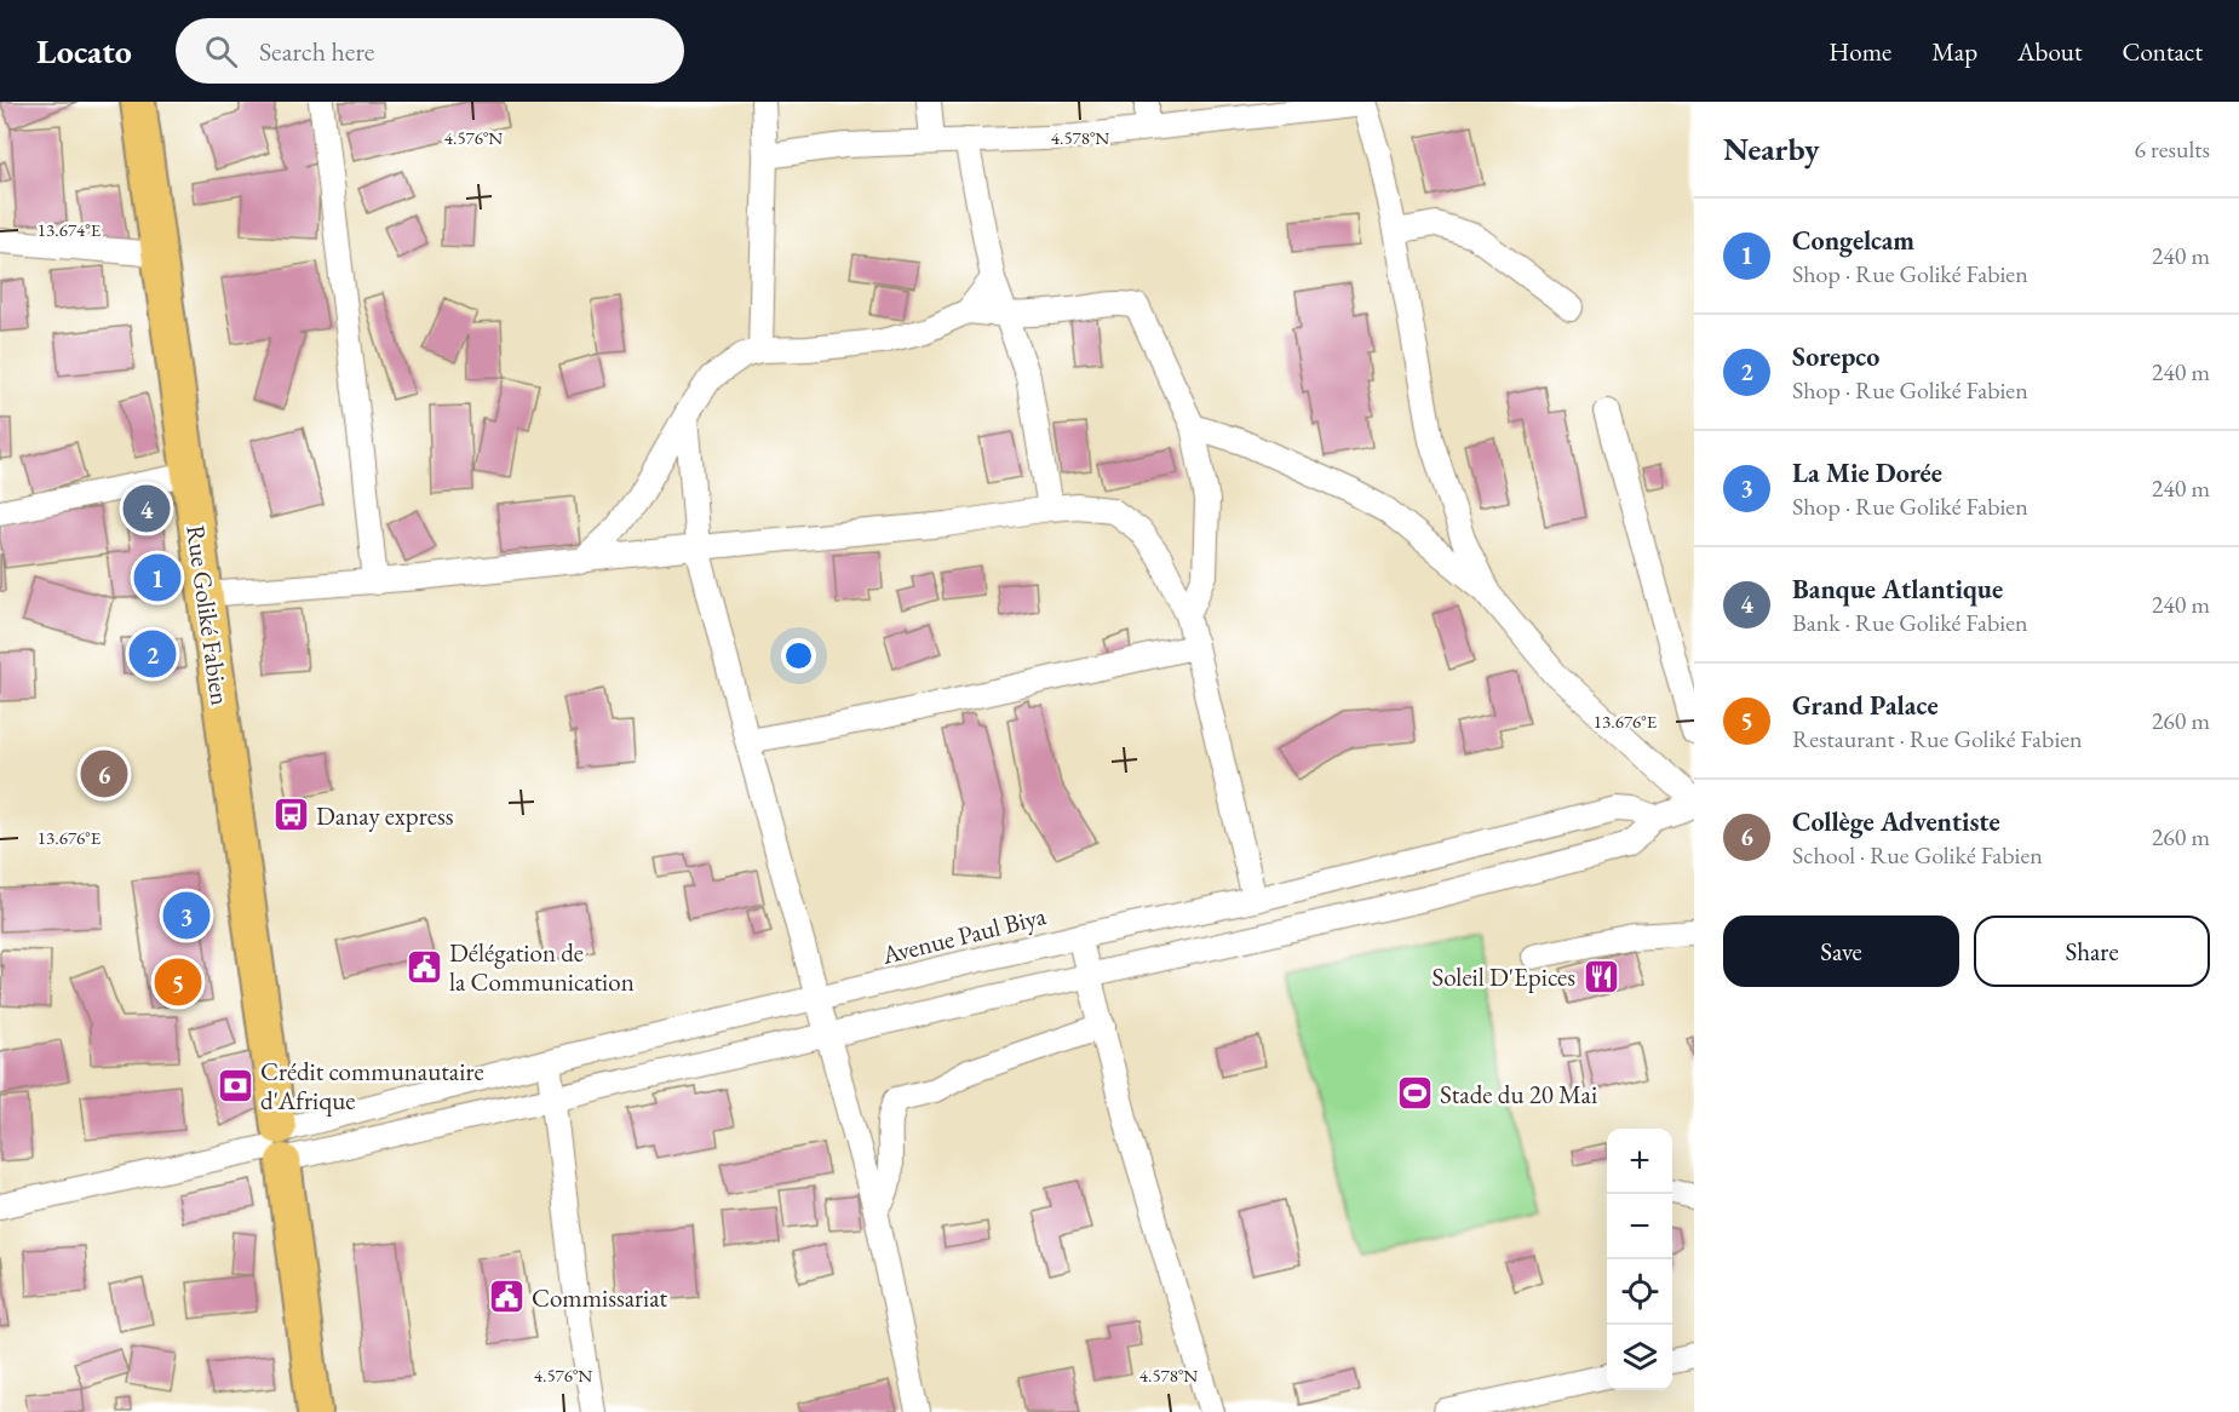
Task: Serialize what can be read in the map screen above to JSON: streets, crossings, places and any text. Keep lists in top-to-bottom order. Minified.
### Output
{"streets":{"highway":["Rue Goliké Fabien"],"street":["Avenue Paul Biya"]},"crossings":[["Rue Goliké Fabien","Avenue Paul Biya"]],"places":{"bus stop":["Danay express"],"public building":["Délégation de la Communication","Commissariat"],"restaurant":["Soleil D'Epices"],"bank":["Crédit communautaire d'Afrique"],"sports":["Stade du 20 Mai"]},"page":{"header":"Locato","search":"Search here","nav":["Home","Map","About","Contact"],"heading":["Nearby","6 results"],"list":[{"mark":"1","name":"Congelcam","note":"Shop · Rue Goliké Fabien","value":"240 m"},{"mark":"2","name":"Sorepco","note":"Shop · Rue Goliké Fabien","value":"240 m"},{"mark":"3","name":"La Mie Dorée","note":"Shop · Rue Goliké Fabien","value":"240 m"},{"mark":"4","name":"Banque Atlantique","note":"Bank · Rue Goliké Fabien","value":"240 m"},{"mark":"5","name":"Grand Palace","note":"Restaurant · Rue Goliké Fabien","value":"260 m"},{"mark":"6","name":"Collège Adventiste","note":"School · Rue Goliké Fabien","value":"260 m"}],"pins":["4","1","2","6","3","5"],"buttons":["Save","Share"],"map_buttons":["+","−"]},"coordinates":["4.576°N","4.578°N","13.674°E","13.676°E"]}
